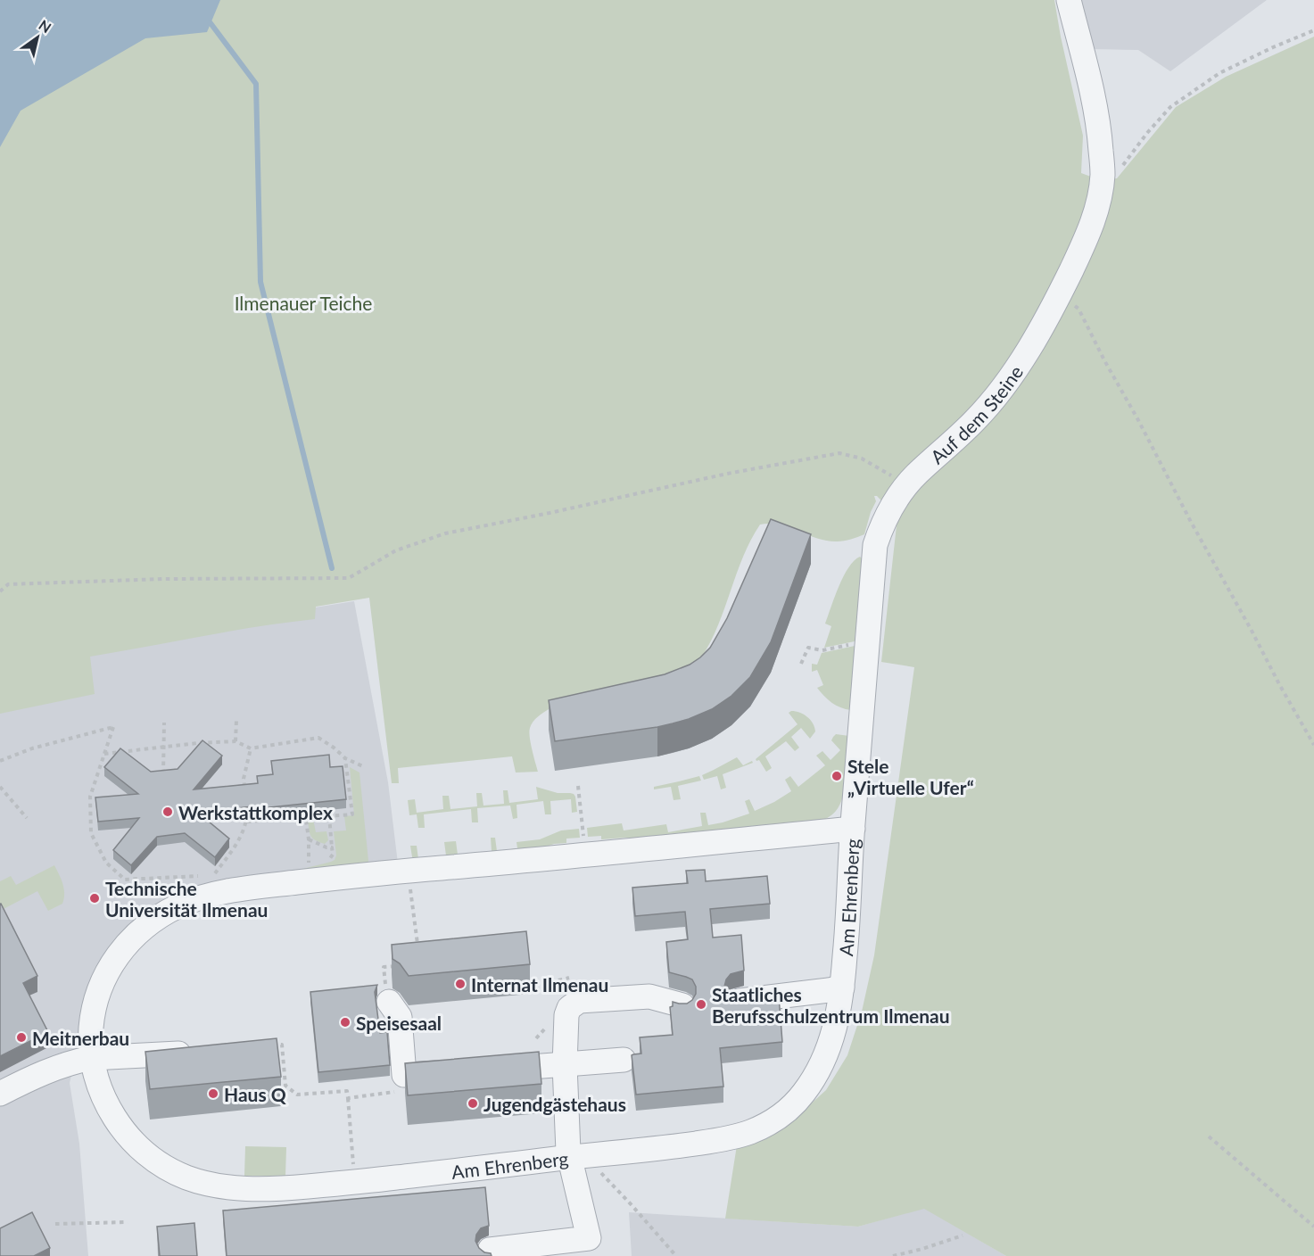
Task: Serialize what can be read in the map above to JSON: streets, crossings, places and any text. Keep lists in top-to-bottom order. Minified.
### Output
{"streets":{"street":["Auf dem Steine","Am Ehrenberg"]},"crossings":[["Auf dem Steine","Am Ehrenberg"]],"parks":["Ilmenauer Teiche"],"places":["Stele „Virtuelle Ufer“","Werkstattkomplex","Technische Universität Ilmenau","Internat Ilmenau","Staatliches Berufsschulzentrum Ilmenau","Speisesaal","Meitnerbau","Haus Q","Jugendgästehaus"],"north":"top right"}
